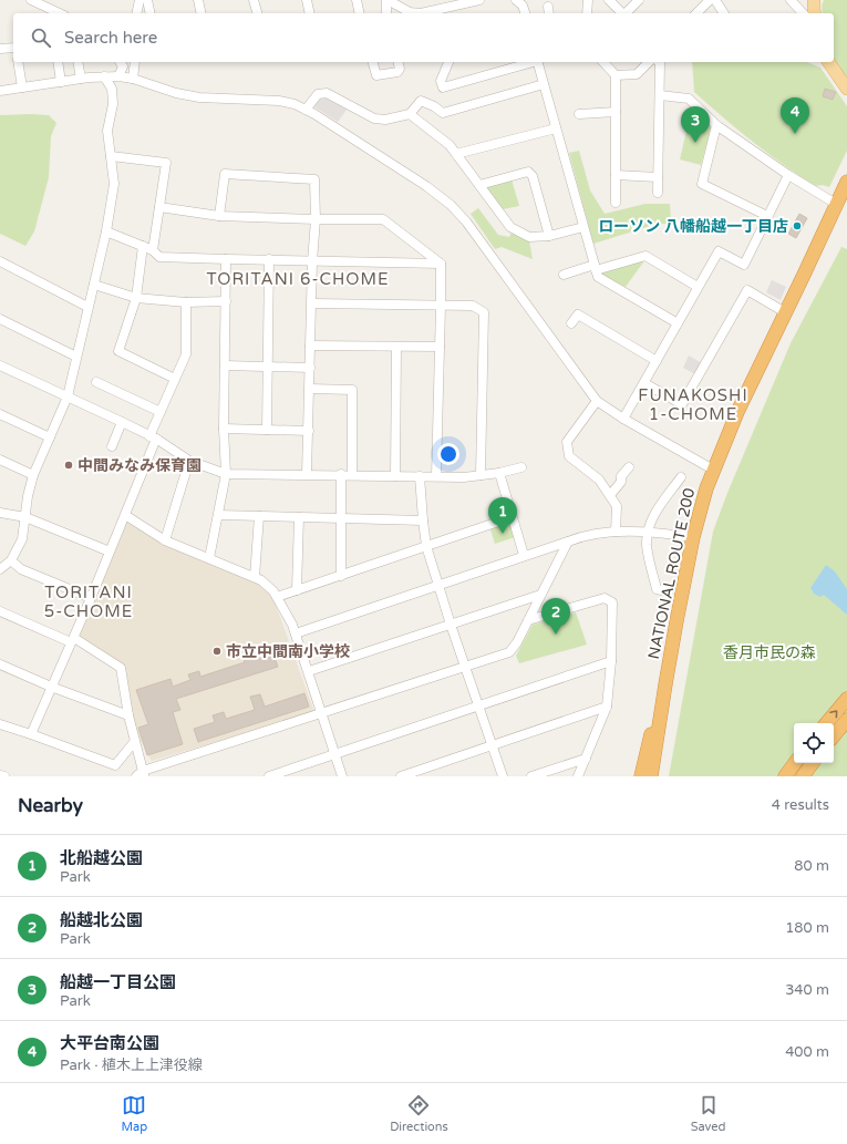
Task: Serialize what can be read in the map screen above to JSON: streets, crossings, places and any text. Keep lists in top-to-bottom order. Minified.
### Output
{"streets":{"highway":["NATIONAL ROUTE 200"]},"districts":["TORITANI 6-CHOME","FUNAKOSHI 1-CHOME","TORITANI 5-CHOME"],"parks":["香月市民の森"],"places":["ローソン 八幡船越一丁目店","中間みなみ保育園","市立中間南小学校"],"page":{"search":"Search here","pins":["4","3","1","2"],"heading":["Nearby","4 results"],"list":[{"mark":"1","name":"北船越公園","note":"Park","value":"80 m"},{"mark":"2","name":"船越北公園","note":"Park","value":"180 m"},{"mark":"3","name":"船越一丁目公園","note":"Park","value":"340 m"},{"mark":"4","name":"大平台南公園","note":"Park · 植木上上津役線","value":"400 m"}],"nav":["Map","Directions","Saved"]}}
